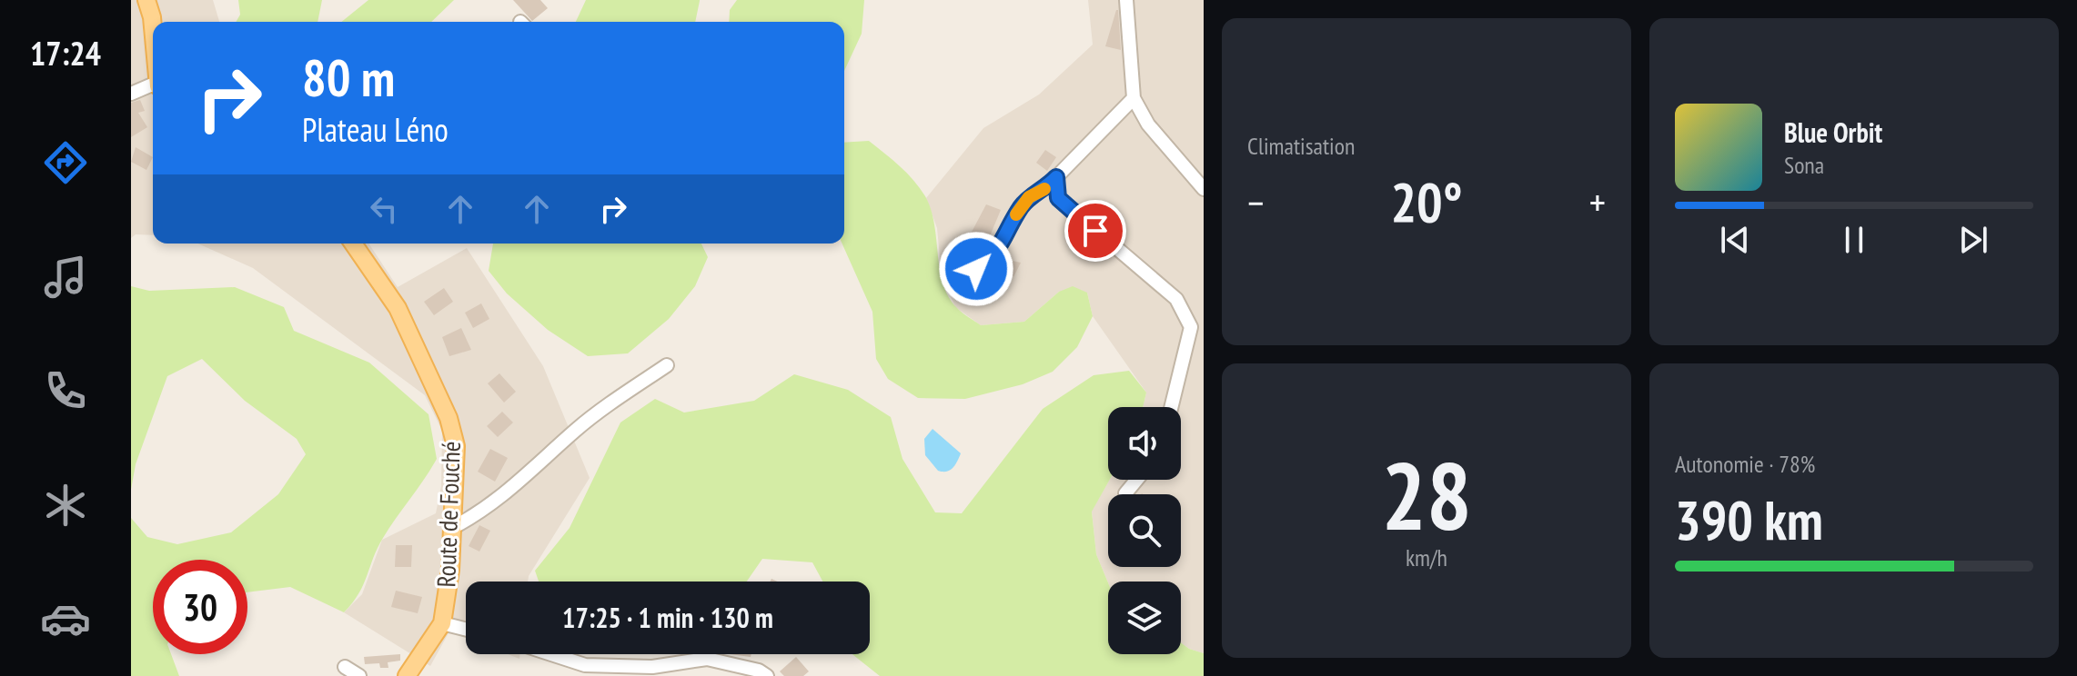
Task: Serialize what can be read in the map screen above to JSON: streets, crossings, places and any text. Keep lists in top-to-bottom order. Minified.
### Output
{"streets":{"main road":["Route de Fouché"]},"page":{"tabs":"17:24","tile":["Climatisation",["28","km/h"],["Autonomie · 78%","390 km"]],"turn":["80 m","Plateau Léno"],"song":["Blue Orbit","Sona"],"heat":["−","20°","+"],"limit":"30","trip":"17:25 · 1 min · 130 m"}}
